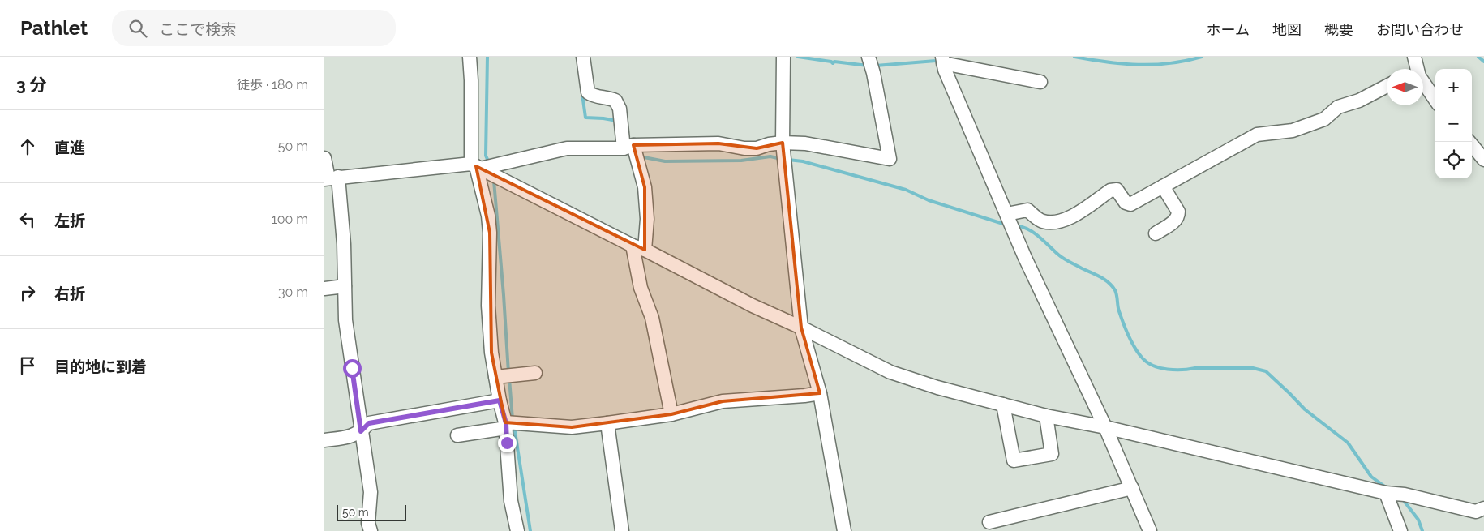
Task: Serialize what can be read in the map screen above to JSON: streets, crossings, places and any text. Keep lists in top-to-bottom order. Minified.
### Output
{"scale_bar":"50 m","north":"left","page":{"header":"Pathlet","search":"ここで検索","nav":["ホーム","地図","概要","お問い合わせ"],"heading":["3 分","徒歩 · 180 m"],"map_buttons":["+","−"],"list":[["直進","50 m"],["左折","100 m"],["右折","30 m"],"目的地に到着"],"scale":"50 m"}}
